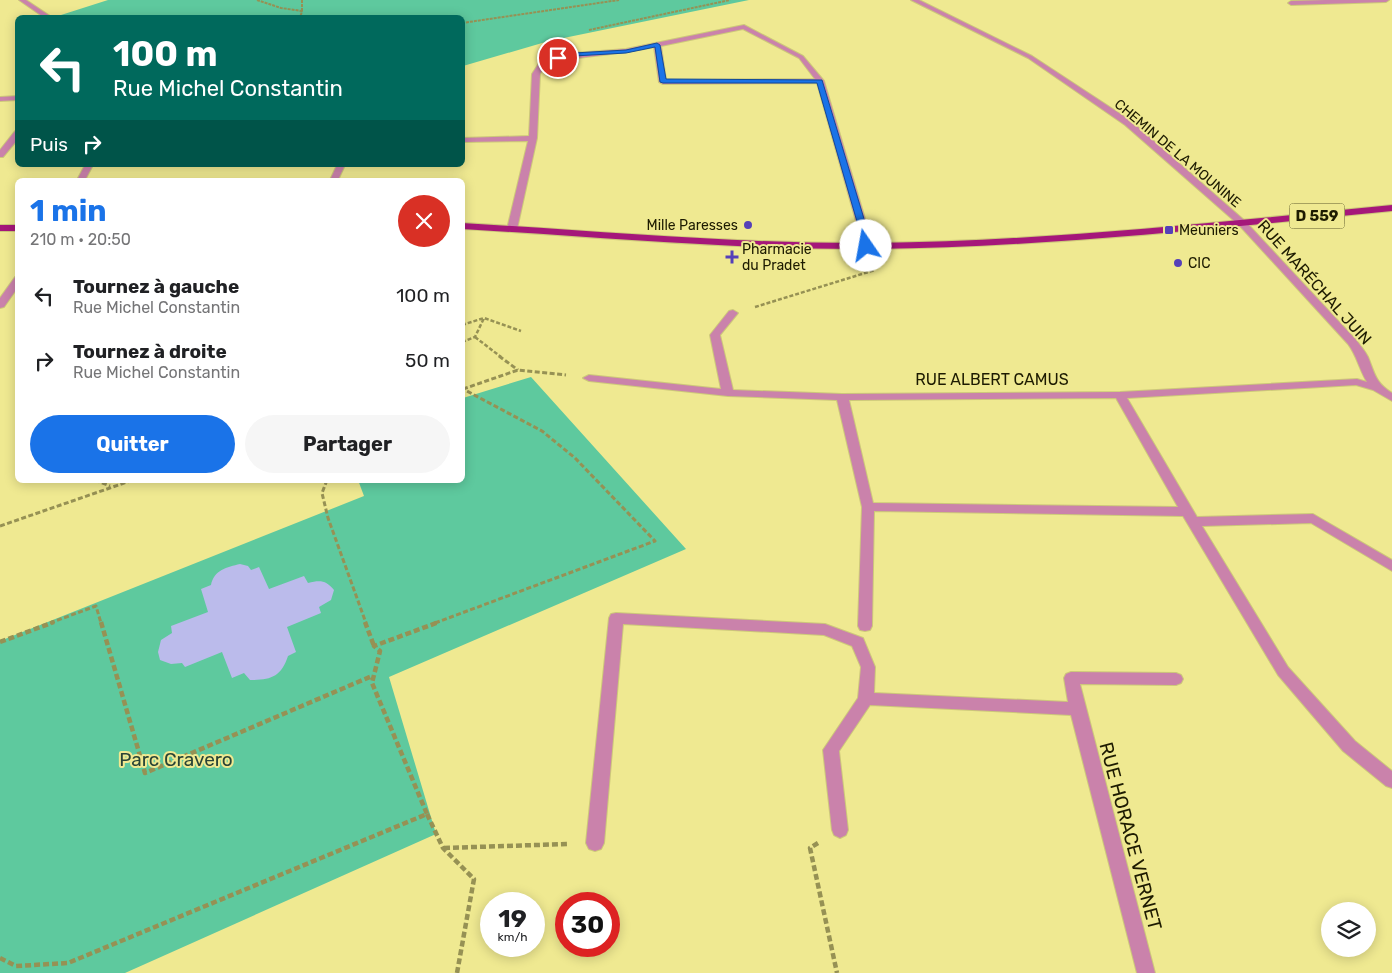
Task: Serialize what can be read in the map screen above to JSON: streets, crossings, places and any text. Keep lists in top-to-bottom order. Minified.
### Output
{"streets":{"main road":["D 559"],"street":["CHEMIN DE LA MOUNINE","RUE MARÉCHAL JUIN","RUE ALBERT CAMUS","RUE HORACE VERNET"]},"crossings":[["CHEMIN DE LA MOUNINE","D 559"],["CHEMIN DE LA MOUNINE","RUE MARÉCHAL JUIN"],["D 559","RUE MARÉCHAL JUIN"],["RUE MARÉCHAL JUIN","RUE ALBERT CAMUS"]],"parks":["Parc Cravero"],"places":{"other":["Mille Paresses","CIC"],"transit":["Meuniers"],"health":["Pharmacie du Pradet"]},"page":{"turn":["100 m","Rue Michel Constantin"],"then":"Puis","heading":["1 min","210 m · 20:50"],"list":[{"name":"Tournez à gauche","note":"Rue Michel Constantin","value":"100 m"},{"name":"Tournez à droite","note":"Rue Michel Constantin","value":"50 m"}],"buttons":["Quitter","Partager"],"speed":"19 km/h","limit":"30"}}
